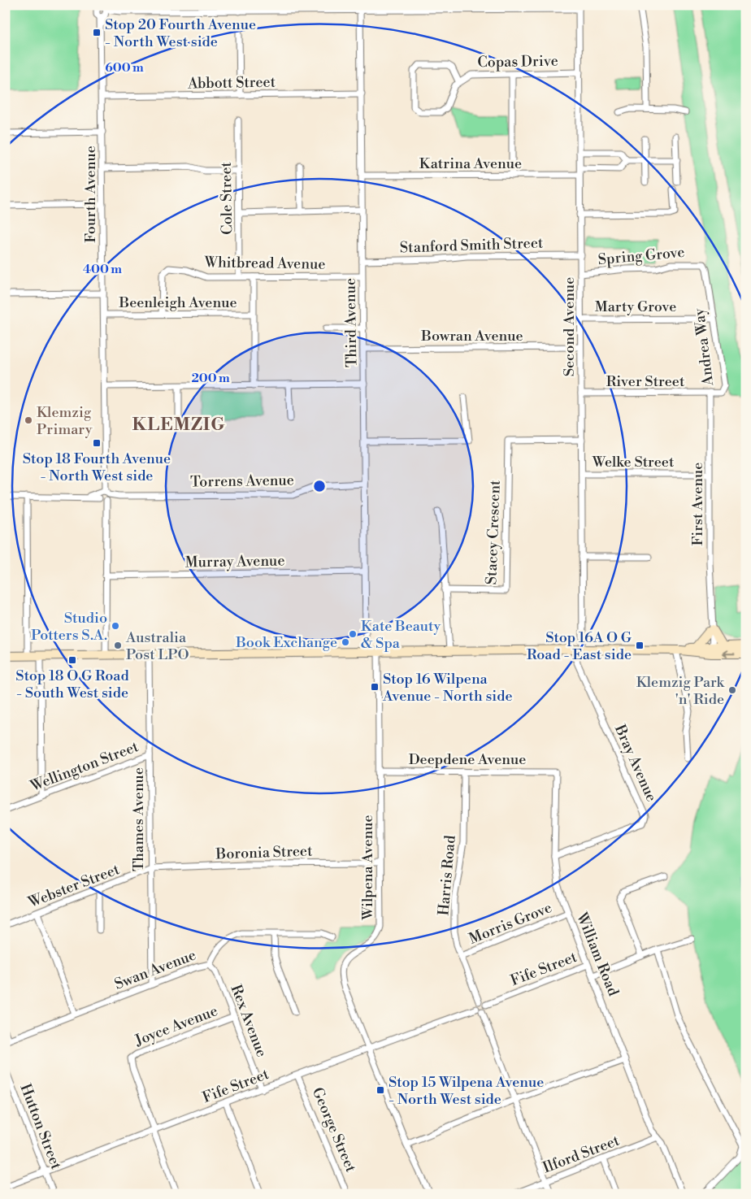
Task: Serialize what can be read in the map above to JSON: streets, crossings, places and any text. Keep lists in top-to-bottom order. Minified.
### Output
{"streets":{"street":["Copas Drive","Abbott Street","Katrina Avenue","Fourth Avenue","Cole Street","Stanford Smith Street","Spring Grove","Whitbread Avenue","Beenleigh Avenue","Marty Grove","Third Avenue","Second Avenue","Bowran Avenue","Andrea Way","River Street","Welke Street","Torrens Avenue","First Avenue","Stacey Crescent","Murray Avenue","Deepdene Avenue","Bray Avenue","Wellington Street","Thames Avenue","Boronia Street","Wilpena Avenue","Harris Road","Webster Street","Morris Grove","William Road","Fife Street","Swan Avenue","Rex Avenue","Joyce Avenue","Hutton Street","George Street","Ilford Street"]},"crossings":[["Copas Drive","Second Avenue"],["Abbott Street","Fourth Avenue"],["Abbott Street","Third Avenue"],["Katrina Avenue","Third Avenue"],["Katrina Avenue","Second Avenue"],["Fourth Avenue","Beenleigh Avenue"],["Fourth Avenue","Torrens Avenue"],["Fourth Avenue","Murray Avenue"],["Cole Street","Whitbread Avenue"],["Stanford Smith Street","Third Avenue"],["Stanford Smith Street","Second Avenue"],["Spring Grove","Second Avenue"],["Spring Grove","Andrea Way"],["Whitbread Avenue","Beenleigh Avenue"],["Whitbread Avenue","Third Avenue"],["Marty Grove","Second Avenue"],["Marty Grove","Andrea Way"],["Third Avenue","Bowran Avenue"],["Third Avenue","Torrens Avenue"],["Third Avenue","Murray Avenue"],["Third Avenue","Wilpena Avenue"],["Second Avenue","Bowran Avenue"],["Second Avenue","River Street"],["Second Avenue","Welke Street"],["Second Avenue","Stacey Crescent"],["Second Avenue","Bray Avenue"],["Andrea Way","River Street"],["Andrea Way","First Avenue"],["River Street","First Avenue"],["Welke Street","First Avenue"],["Deepdene Avenue","Wilpena Avenue"],["Deepdene Avenue","Harris Road"],["Deepdene Avenue","William Road"],["Bray Avenue","William Road"],["Wellington Street","Thames Avenue"],["Thames Avenue","Boronia Street"],["Thames Avenue","Webster Street"],["Thames Avenue","Swan Avenue"],["Boronia Street","Wilpena Avenue"],["Boronia Street","Webster Street"],["Wilpena Avenue","Fife Street"],["Harris Road","Morris Grove"],["Harris Road","Fife Street"],["Morris Grove","William Road"],["William Road","Fife Street"],["William Road","Ilford Street"],["Fife Street","Rex Avenue"],["Fife Street","Joyce Avenue"],["Fife Street","Hutton Street"],["Fife Street","George Street"],["Swan Avenue","Rex Avenue"],["Rex Avenue","Joyce Avenue"]],"districts":["KLEMZIG"],"places":{"transit":["Stop 20 Fourth Avenue - North West side","Stop 18 Fourth Avenue - North West side","Stop 16A O G Road - East side","Stop 18 O G Road - South West side","Stop 16 Wilpena Avenue - North side","Stop 15 Wilpena Avenue - North West side"],"other":["Klemzig Primary","Studio Potters S.A.","Kate Beauty & Spa","Book Exchange","Australia Post LPO","Klemzig Park 'n' Ride"]},"rings":["600 m","400 m","200 m"]}
